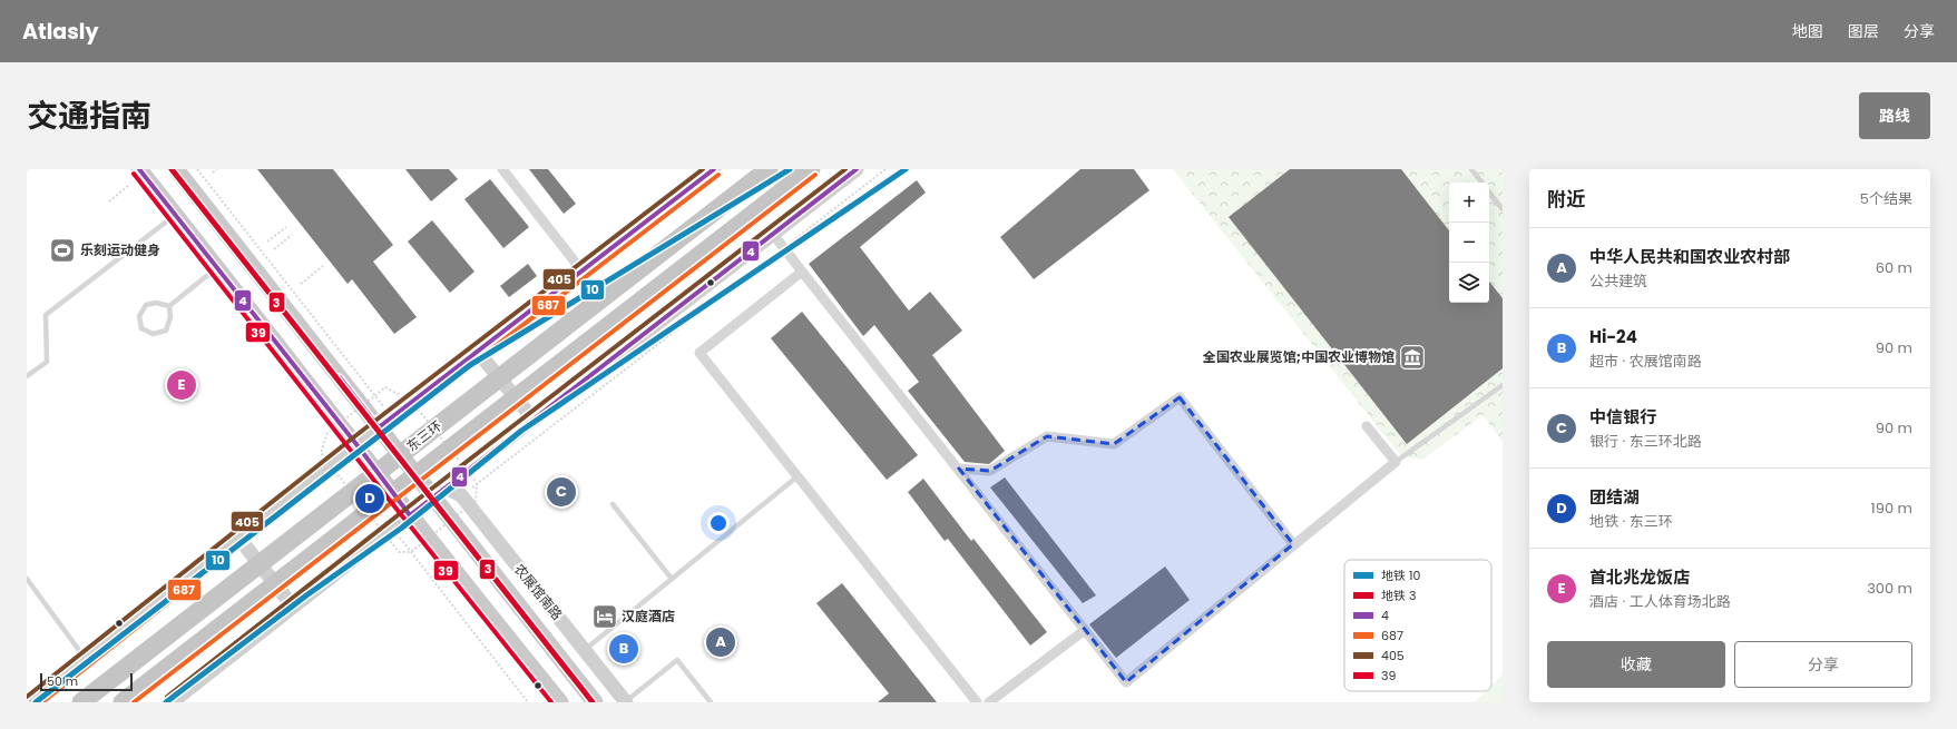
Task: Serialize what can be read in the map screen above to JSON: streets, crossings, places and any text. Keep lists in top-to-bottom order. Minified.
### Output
{"streets":{"highway":["东三环"],"main road":["农展馆南路"]},"places":{"sports":["乐刻运动健身"],"museum":["全国农业展览馆;中国农业博物馆"],"hotel":["汉庭酒店"]},"lines":["metro line 10","metro line 3","transit line 4","transit line 405","transit line 39","transit line 687"],"legend":["地铁 10","地铁 3","4","687","405","39"],"scale_bar":"50 m","page":{"header":"Atlasly","nav":["地图","图层","分享"],"title":"交通指南","buttons":["路线",["收藏","分享"]],"heading":["附近","5个结果"],"map_buttons":["+","−"],"list":[{"mark":"A","name":"中华人民共和国农业农村部","note":"公共建筑","value":"60 m"},{"mark":"B","name":"Hi-24","note":"超市 · 农展馆南路","value":"90 m"},{"mark":"C","name":"中信银行","note":"银行 · 东三环北路","value":"90 m"},{"mark":"D","name":"团结湖","note":"地铁 · 东三环","value":"190 m"},{"mark":"E","name":"首北兆龙饭店","note":"酒店 · 工人体育场北路","value":"300 m"}],"pins":["E","C","D","A","B"],"scale":"50 m"}}
